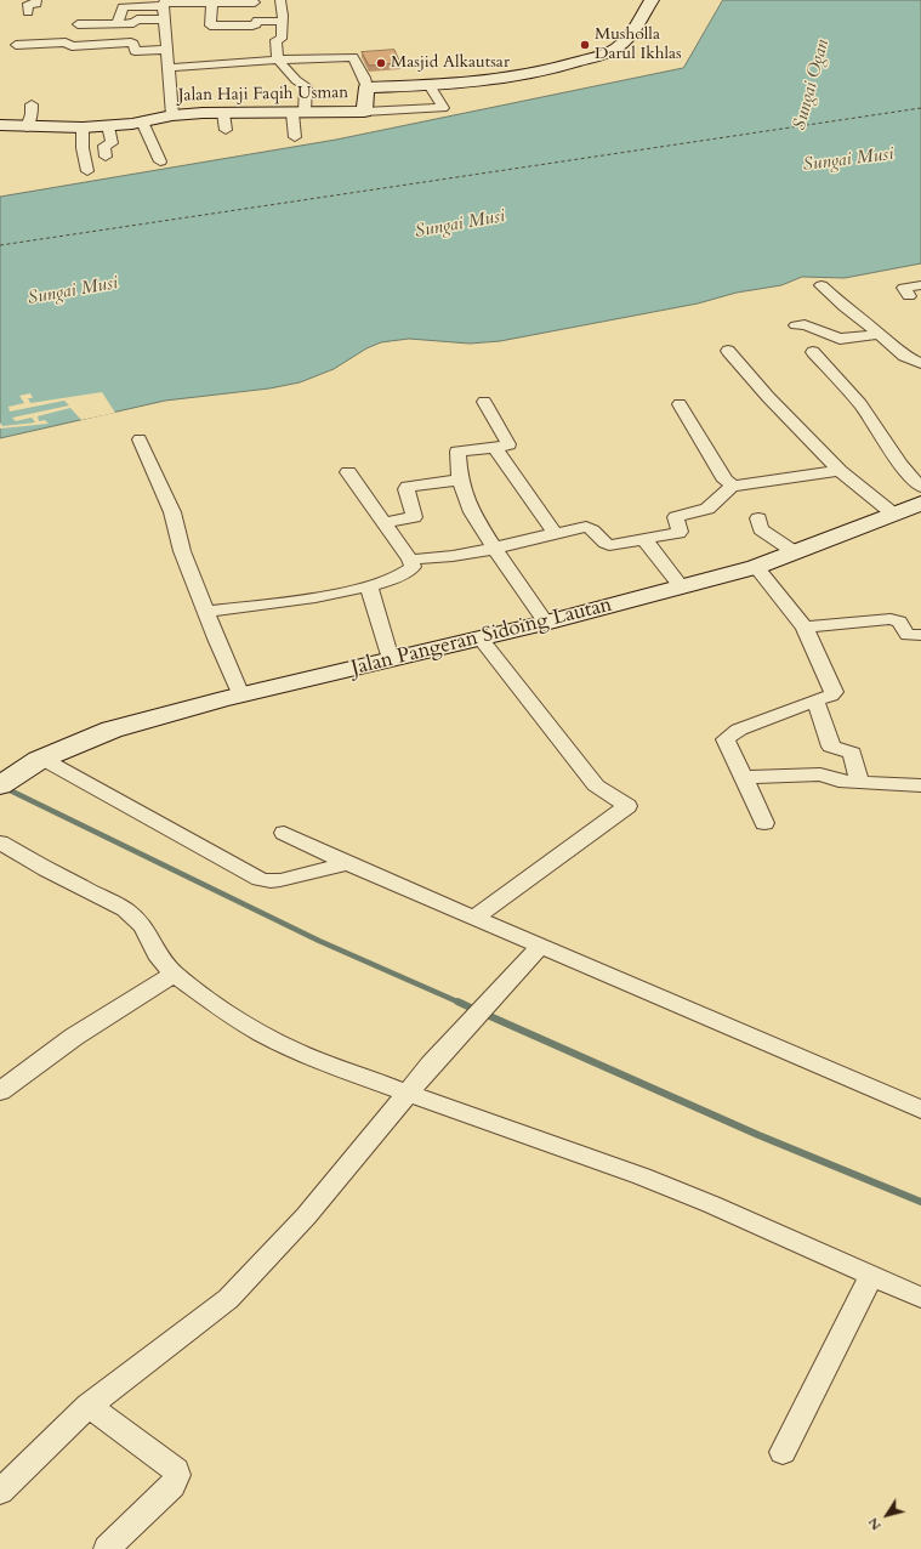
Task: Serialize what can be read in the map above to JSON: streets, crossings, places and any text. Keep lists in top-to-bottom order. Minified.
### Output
{"streets":{"street":["Jalan Haji Faqih Usman","Jalan Pangeran Sidoing Lautan"]},"water":["Sungai Ogan","Sungai Musi"],"places":["Musholla Darul Ikhlas","Masjid Alkautsar"],"north":"bottom left"}
